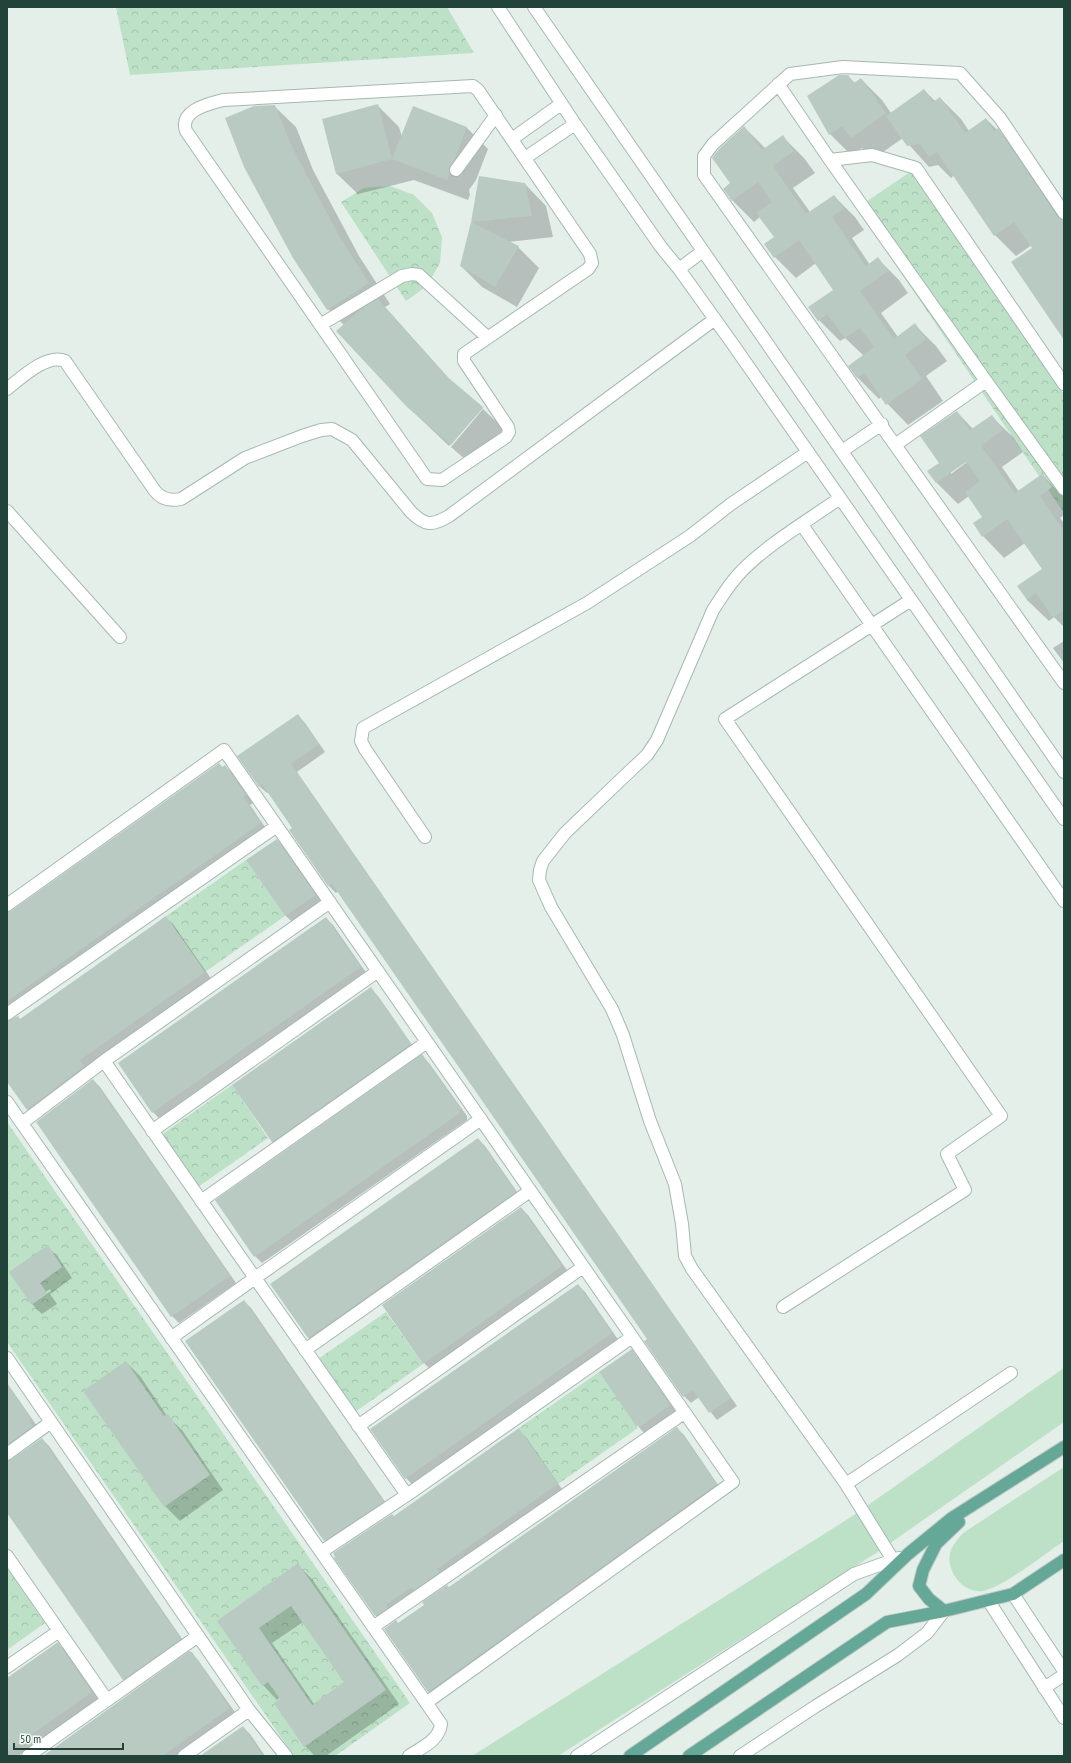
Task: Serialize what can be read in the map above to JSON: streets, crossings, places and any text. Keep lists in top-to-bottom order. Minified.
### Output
{"scale_bar":"50 m"}
